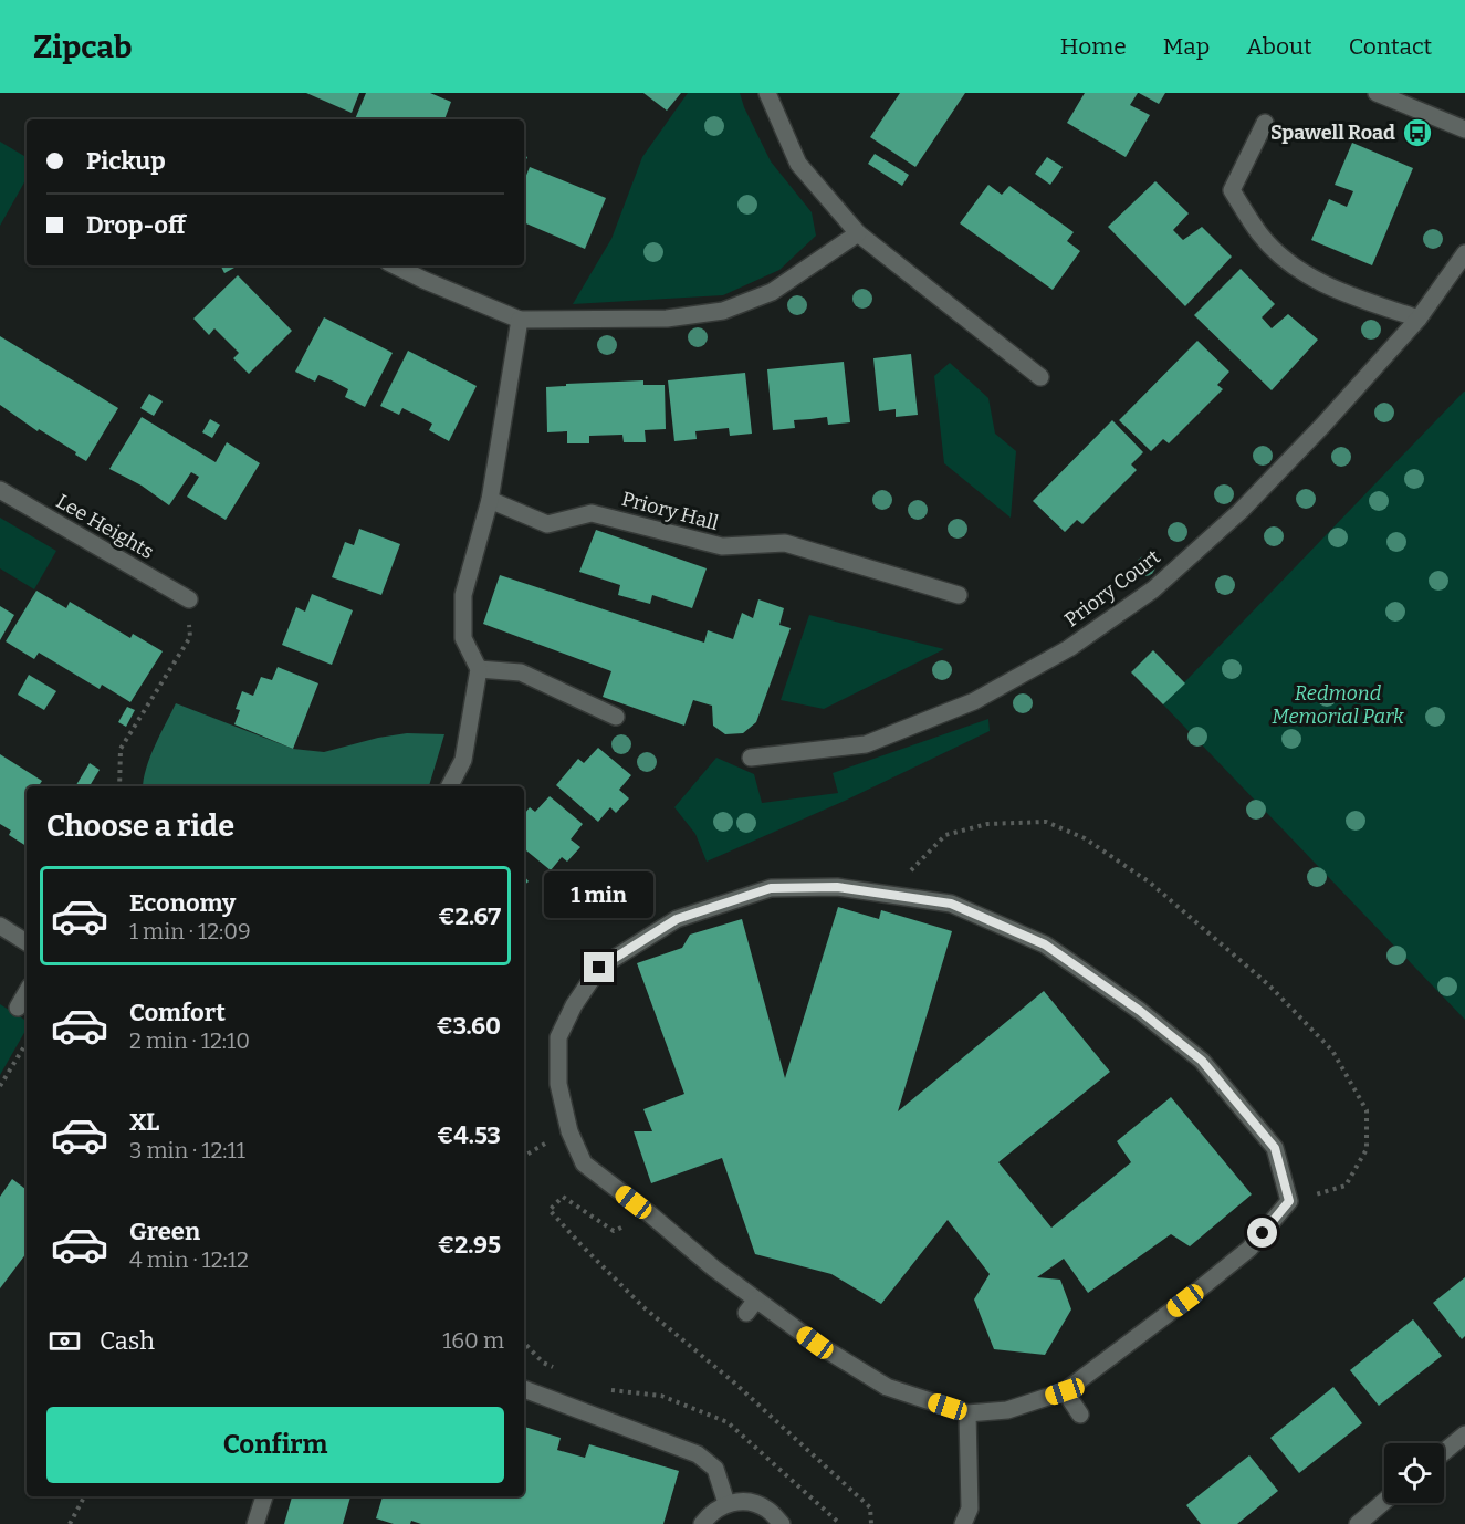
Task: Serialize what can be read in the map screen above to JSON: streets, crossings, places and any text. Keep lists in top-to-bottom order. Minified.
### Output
{"streets":{"street":["Priory Hall","Lee Heights","Priory Court"]},"parks":["Redmond Memorial Park"],"places":{"bus stop":["Spawell Road"]},"page":{"header":"Zipcab","nav":["Home","Map","About","Contact"],"banner":["Pickup","Drop-off"],"heading":"Choose a ride","list":[{"name":"Economy","note":"1 min · 12:09","value":"€2.67"},{"name":"Comfort","note":"2 min · 12:10","value":"€3.60"},{"name":"XL","note":"3 min · 12:11","value":"€4.53"},{"name":"Green","note":"4 min · 12:12","value":"€2.95"}],"bubble":"1 min","pay":["Cash","160 m"],"buttons":"Confirm"}}
